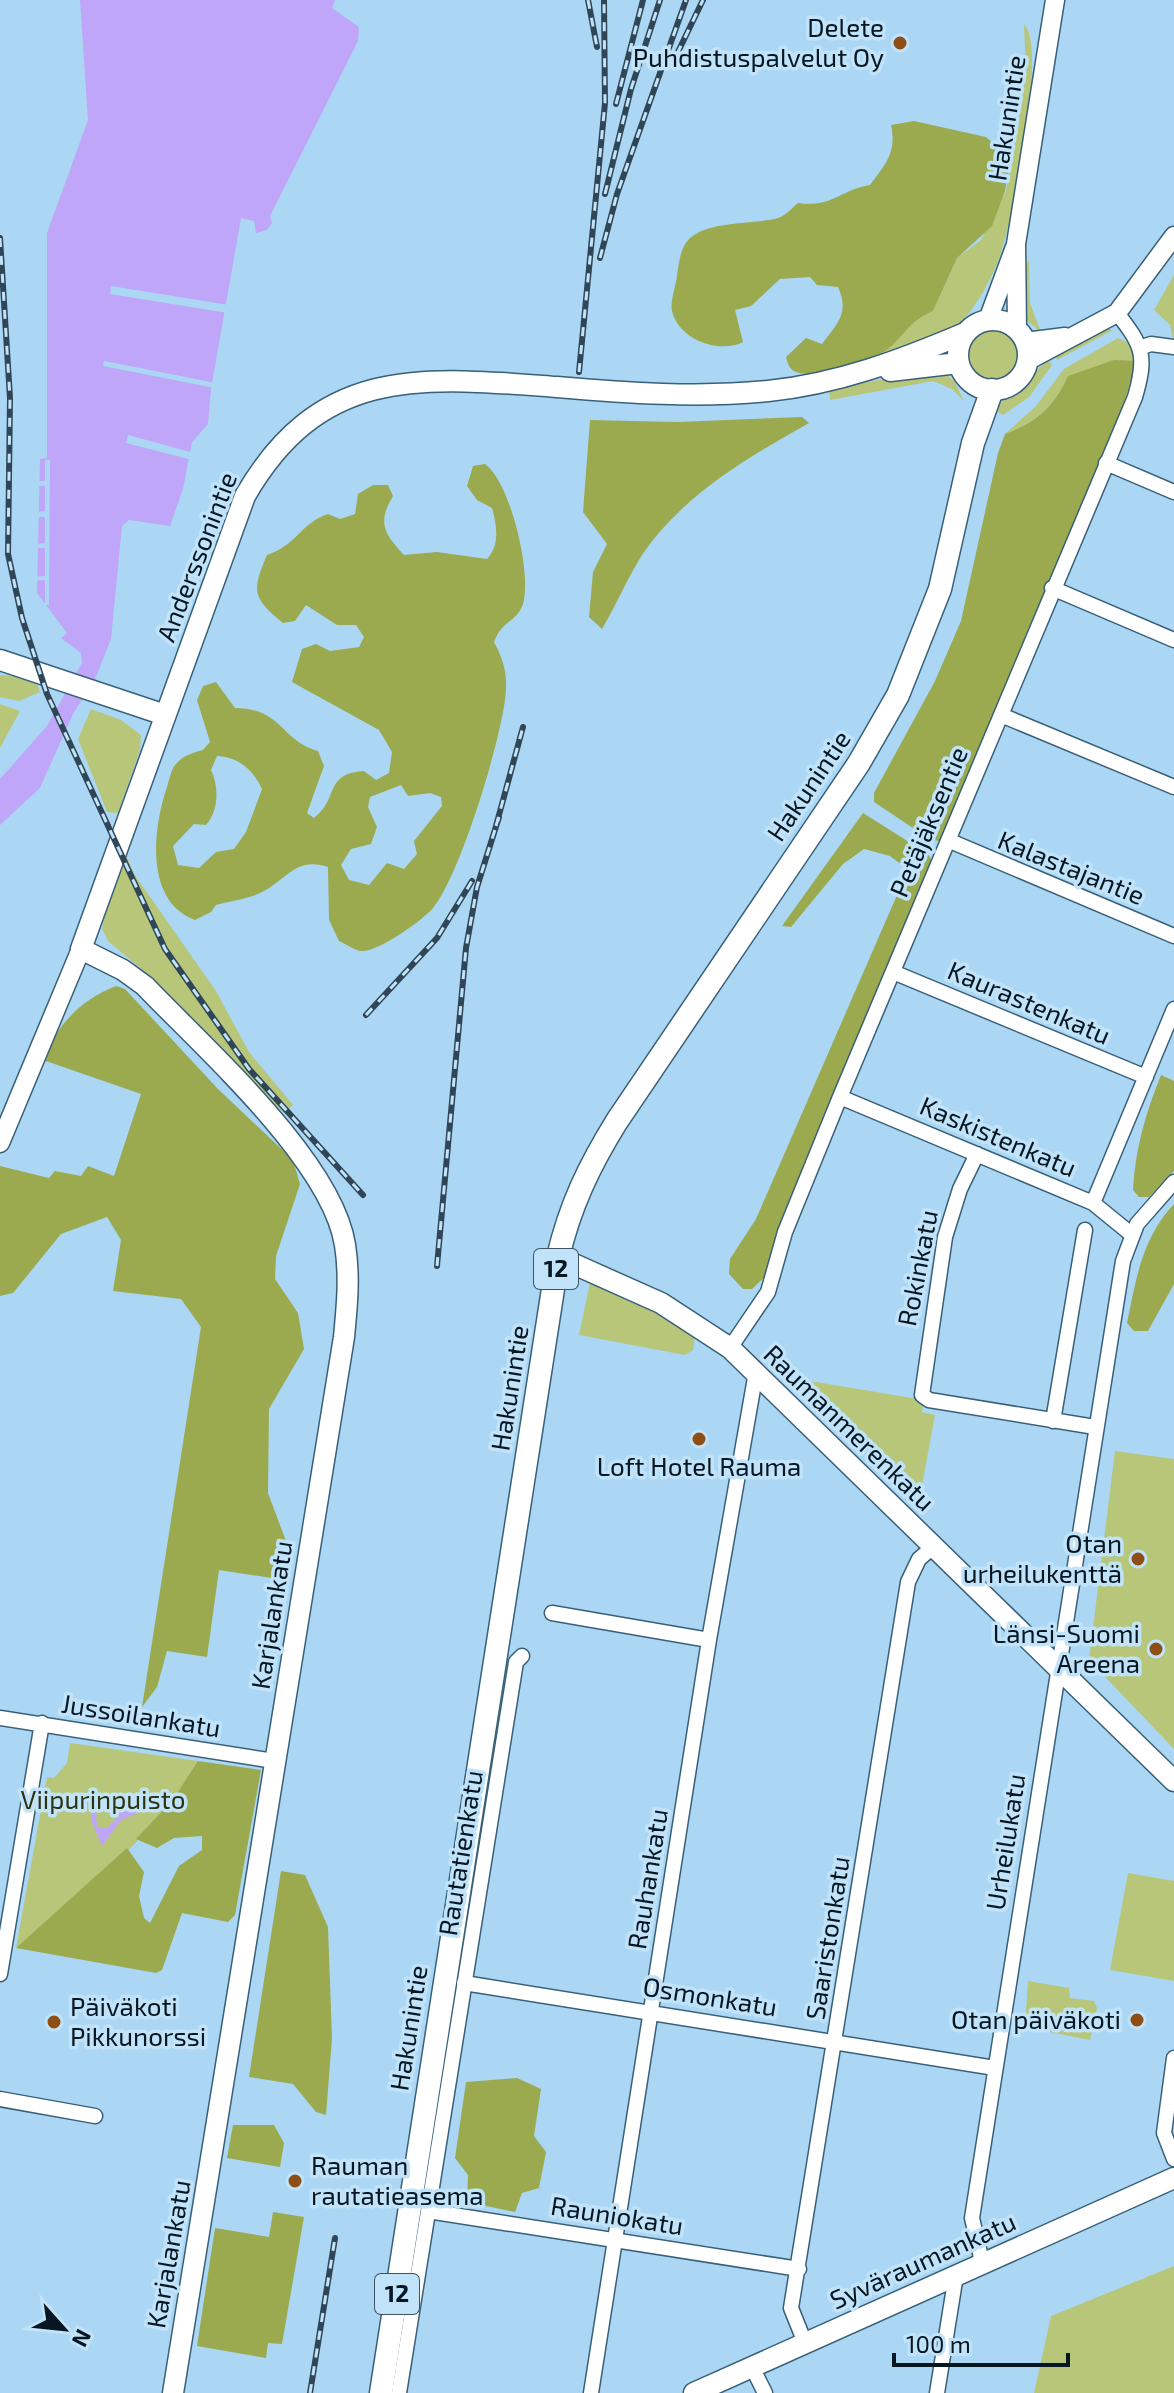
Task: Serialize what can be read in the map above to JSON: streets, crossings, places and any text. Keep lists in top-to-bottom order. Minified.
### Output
{"streets":{"highway":["Hakunintie","12"],"main road":["Anderssonintie","Raumanmerenkatu","Karjalankatu","Syväraumankatu"],"street":["Petäjäksentie","Kalastajantie","Kaurastenkatu","Kaskistenkatu","Rokinkatu","Jussoilankatu","Urheilukatu","Rautatienkatu","Rauhankatu","Saaristonkatu","Osmonkatu","Rauniokatu"]},"crossings":[["Hakunintie","Anderssonintie"],["Hakunintie","Raumanmerenkatu"],["Anderssonintie","Karjalankatu"],["Petäjäksentie","Kalastajantie"],["Petäjäksentie","Kaurastenkatu"],["Petäjäksentie","Kaskistenkatu"],["Petäjäksentie","Raumanmerenkatu"],["Kaskistenkatu","Rokinkatu"],["Kaskistenkatu","Urheilukatu"],["Raumanmerenkatu","Urheilukatu"],["Raumanmerenkatu","Rauhankatu"],["Raumanmerenkatu","Saaristonkatu"],["Karjalankatu","Jussoilankatu"],["Urheilukatu","Osmonkatu"],["Urheilukatu","Syväraumankatu"],["Rautatienkatu","Osmonkatu"],["Rautatienkatu","Rauniokatu"],["Rauhankatu","Osmonkatu"],["Rauhankatu","Rauniokatu"],["Saaristonkatu","Osmonkatu"],["Saaristonkatu","Rauniokatu"],["Saaristonkatu","Syväraumankatu"]],"parks":["Viipurinpuisto"],"places":["Delete Puhdistuspalvelut Oy","Loft Hotel Rauma","Otan urheilukenttä","Länsi-Suomi Areena","Otan päiväkoti","Päiväkoti Pikkunorssi","Rauman rautatieasema"],"scale_bar":"100 m","north":"bottom right"}
